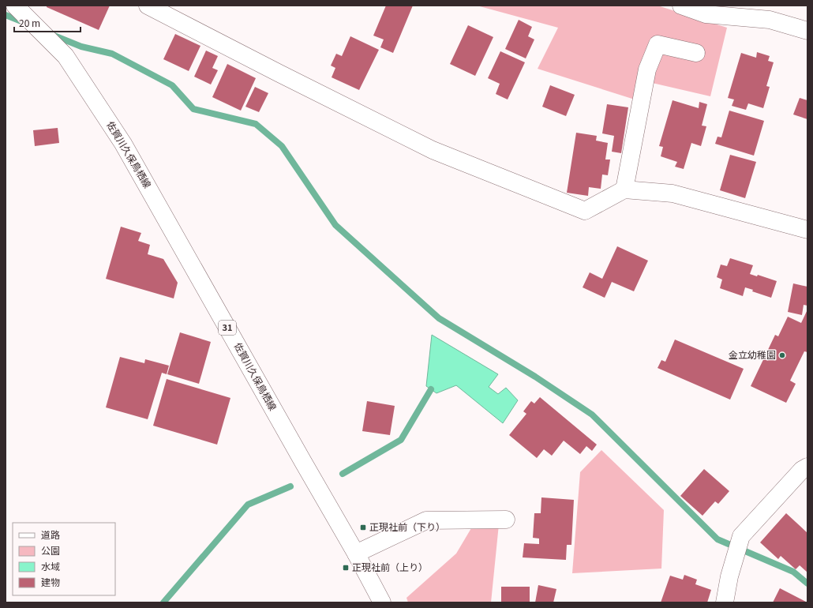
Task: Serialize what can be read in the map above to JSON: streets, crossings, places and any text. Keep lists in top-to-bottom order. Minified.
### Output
{"streets":{"street":["佐賀川久保鳥栖線","31"]},"places":{"other":["金立幼稚園"],"transit":["正現社前（下り）","正現社前（上り）"]},"legend":["道路","公園","水域","建物"],"scale_bar":"20 m"}
